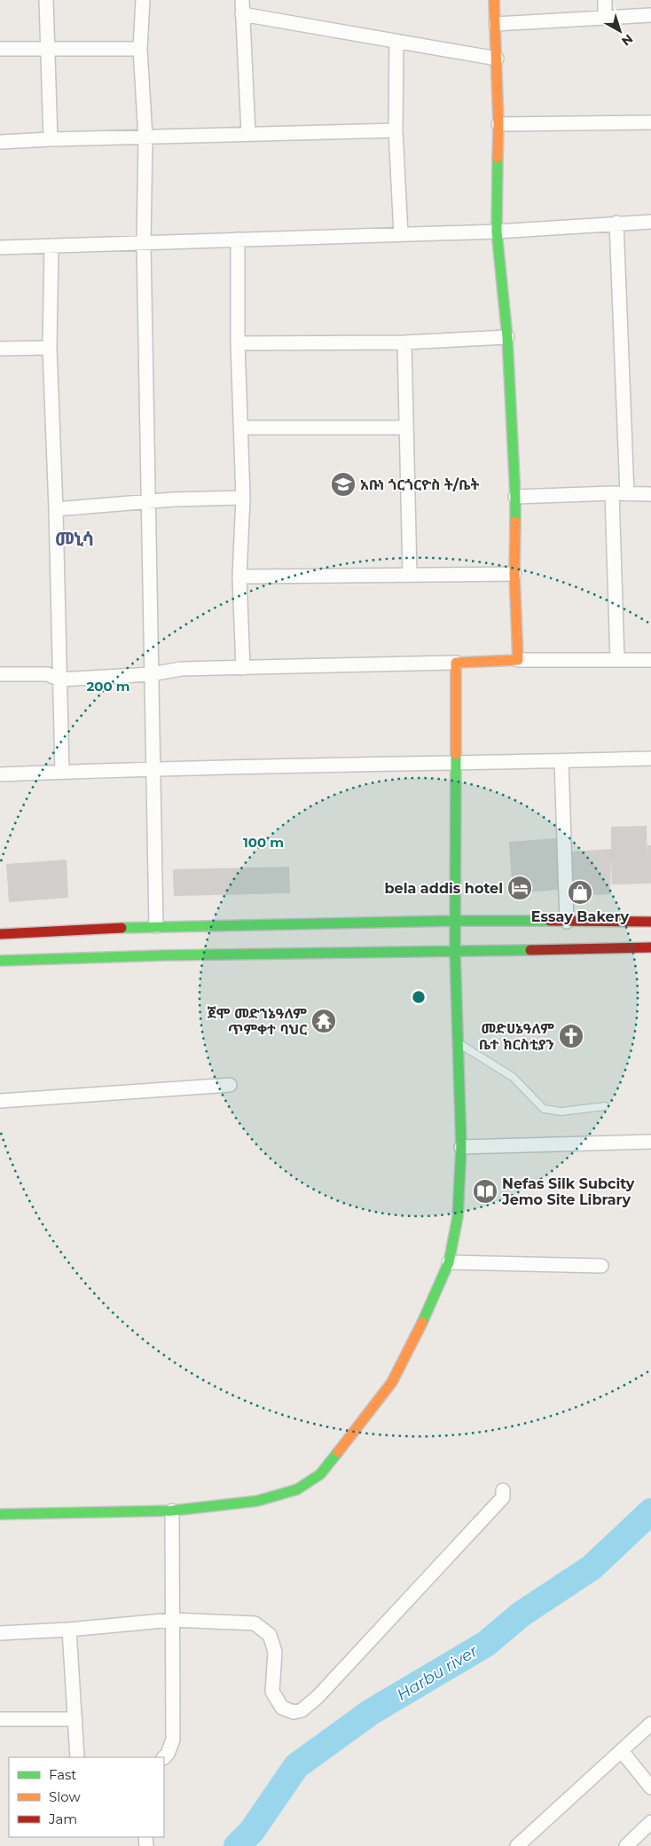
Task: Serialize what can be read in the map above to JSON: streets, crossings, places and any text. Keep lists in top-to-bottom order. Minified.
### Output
{"districts":["መኒሳ"],"water":["Harbu river"],"places":{"school or university":["አቡነ ጎርጎርዮስ ት/ቤት"],"hotel":["bela addis hotel"],"shop":["Essay Bakery"],"temple":["ጀሞ መድኀኔዓለም ጥምቀተ ባህር"],"church":["መድሀኔዓለም ቤተ ክርስቲያን"],"library":["Nefas Silk Subcity Jemo Site Library"]},"legend":["Fast","Slow","Jam"],"north":"bottom right","rings":["200 m","100 m"]}
